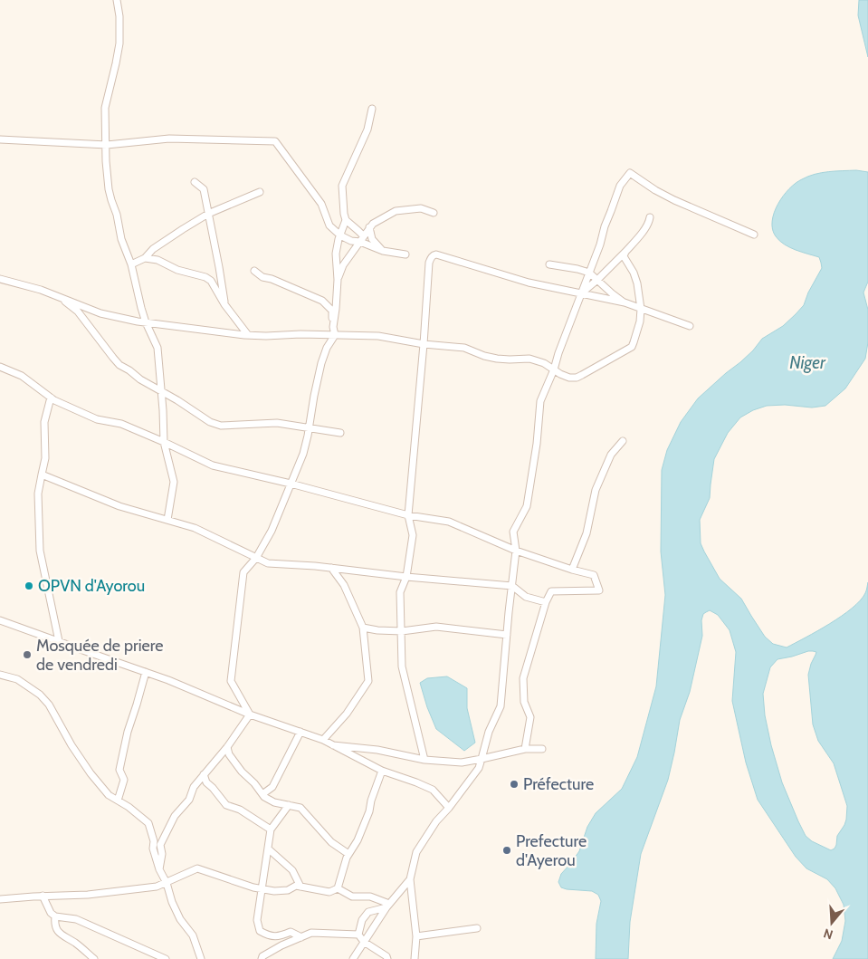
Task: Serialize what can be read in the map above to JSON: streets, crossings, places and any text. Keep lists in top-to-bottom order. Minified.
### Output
{"water":["Niger"],"places":["OPVN d'Ayorou","Mosquée de priere de vendredi","Préfecture","Prefecture d'Ayerou"],"north":"bottom"}
